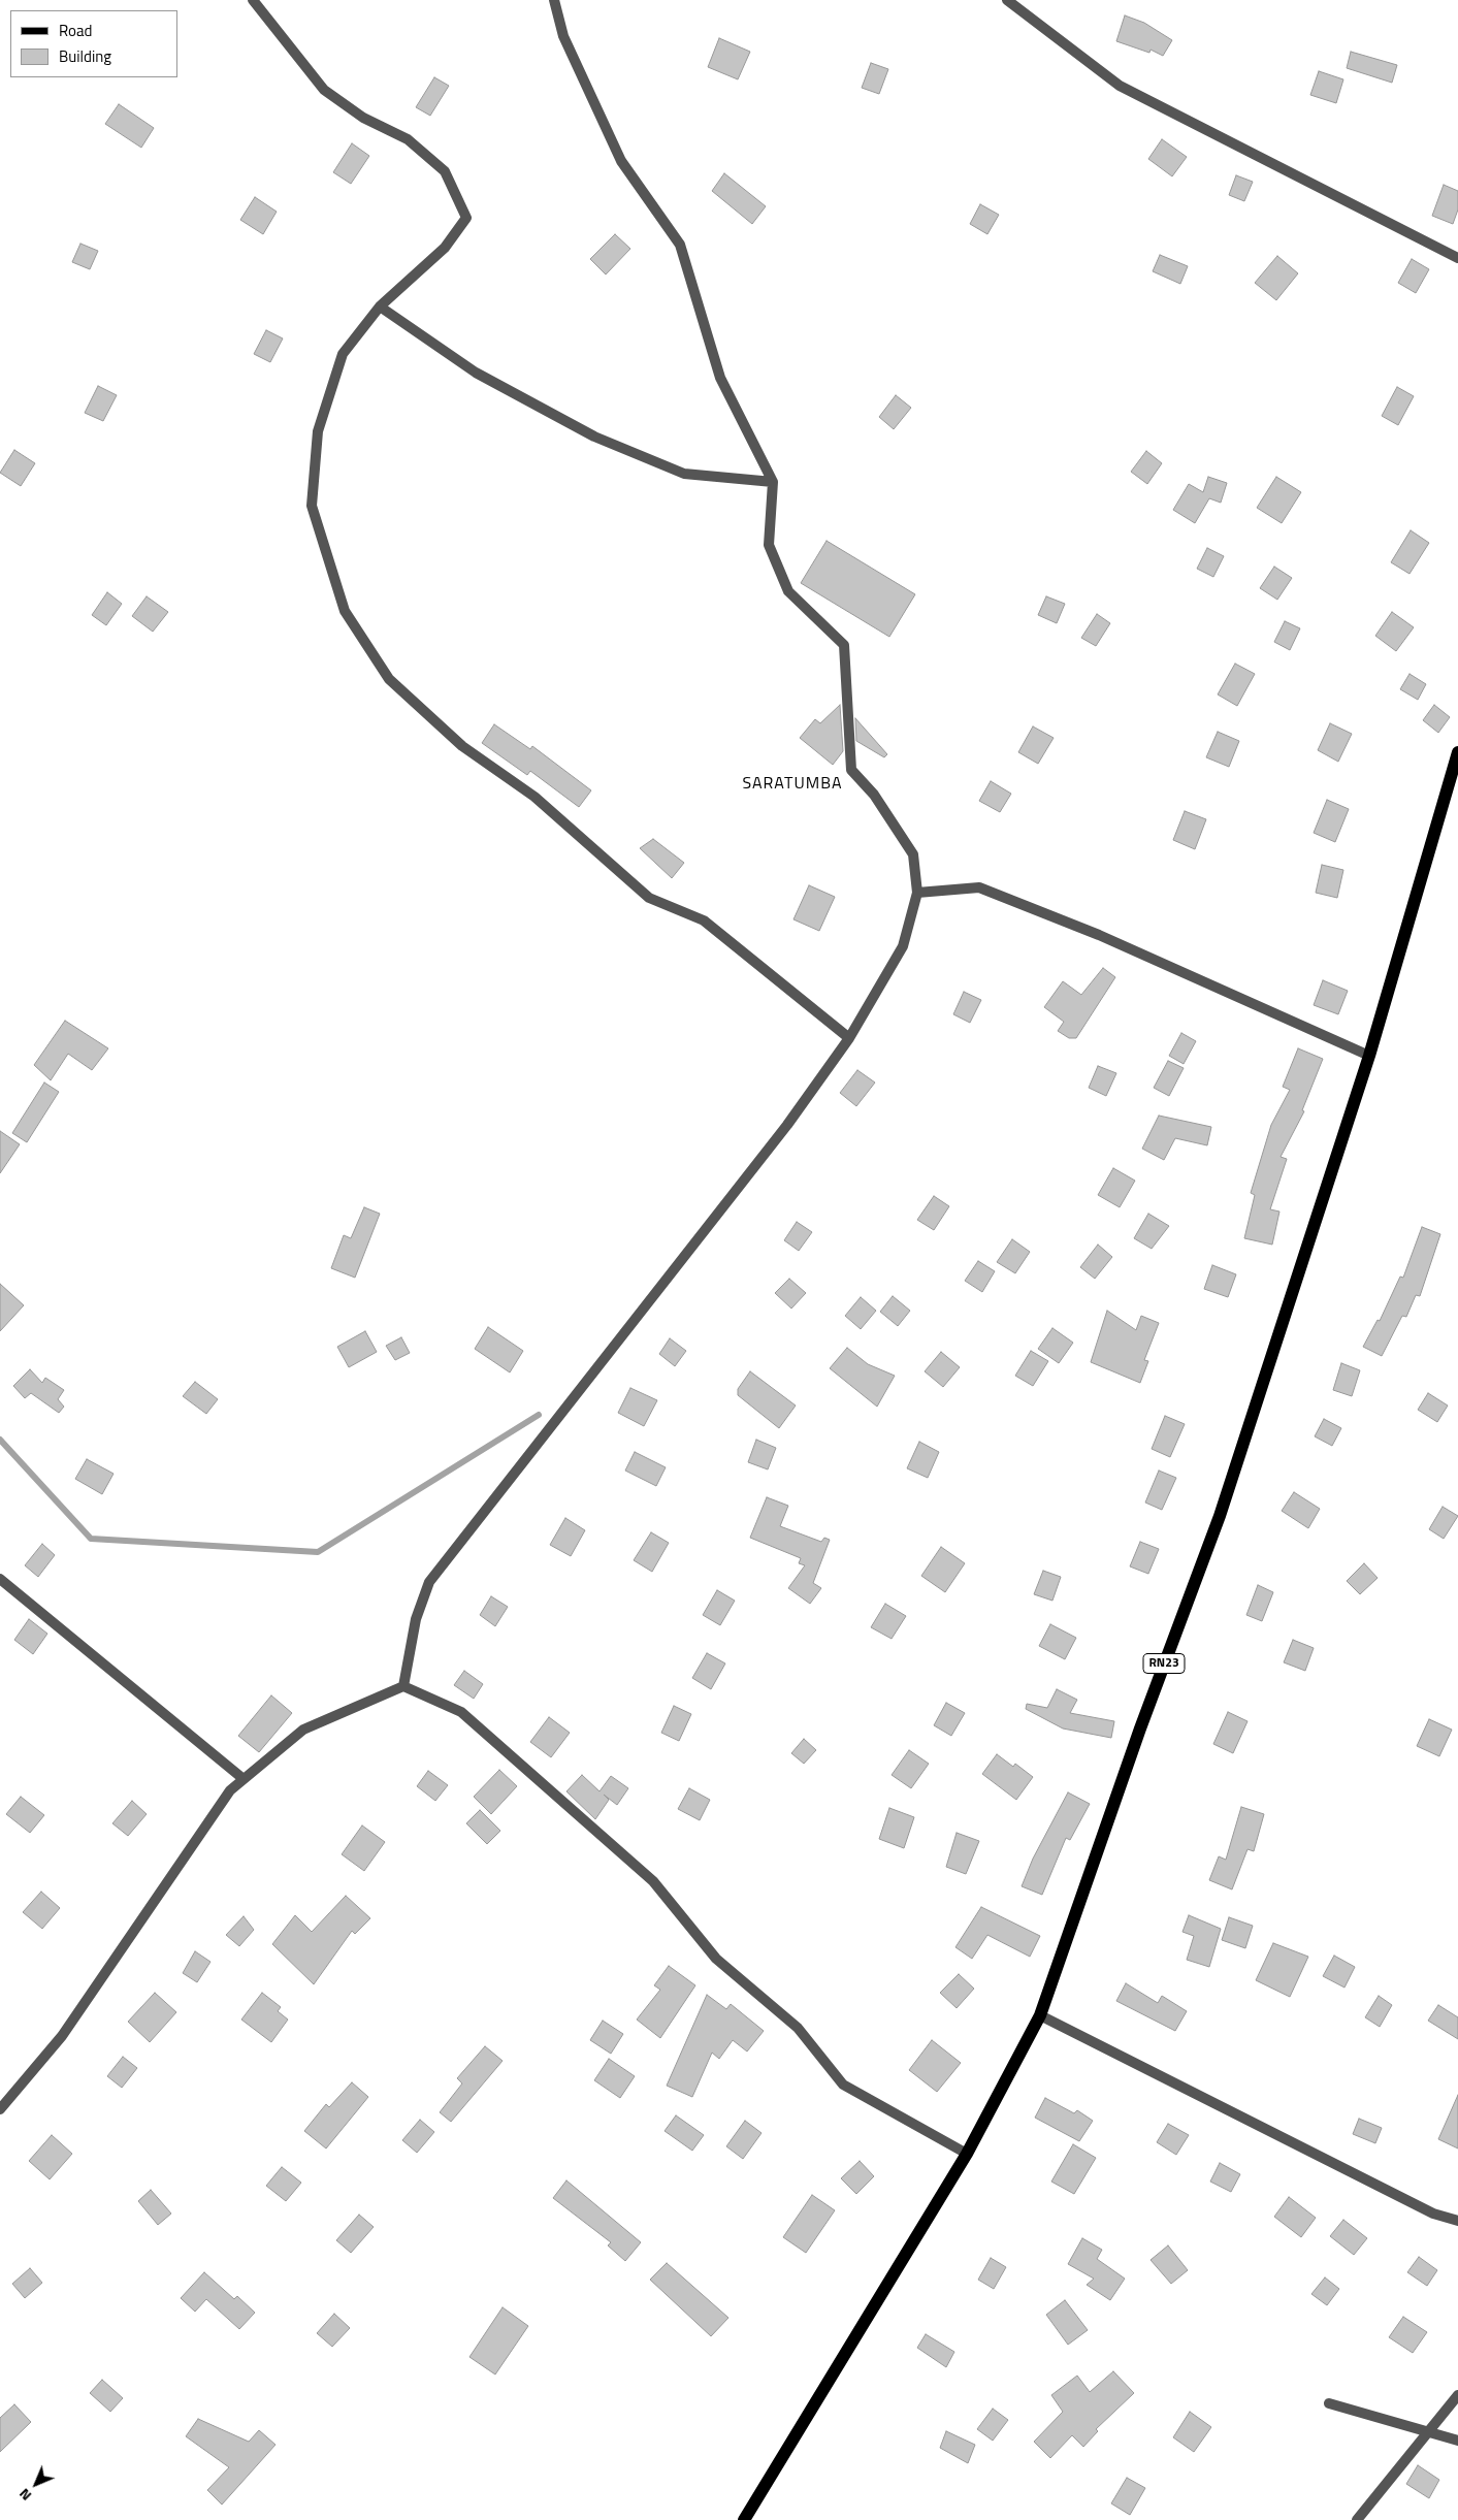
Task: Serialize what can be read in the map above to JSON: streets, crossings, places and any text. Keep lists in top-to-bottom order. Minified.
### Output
{"streets":{"main road":["RN23"]},"districts":["SARATUMBA"],"legend":["Road","Building"],"north":"bottom left"}
